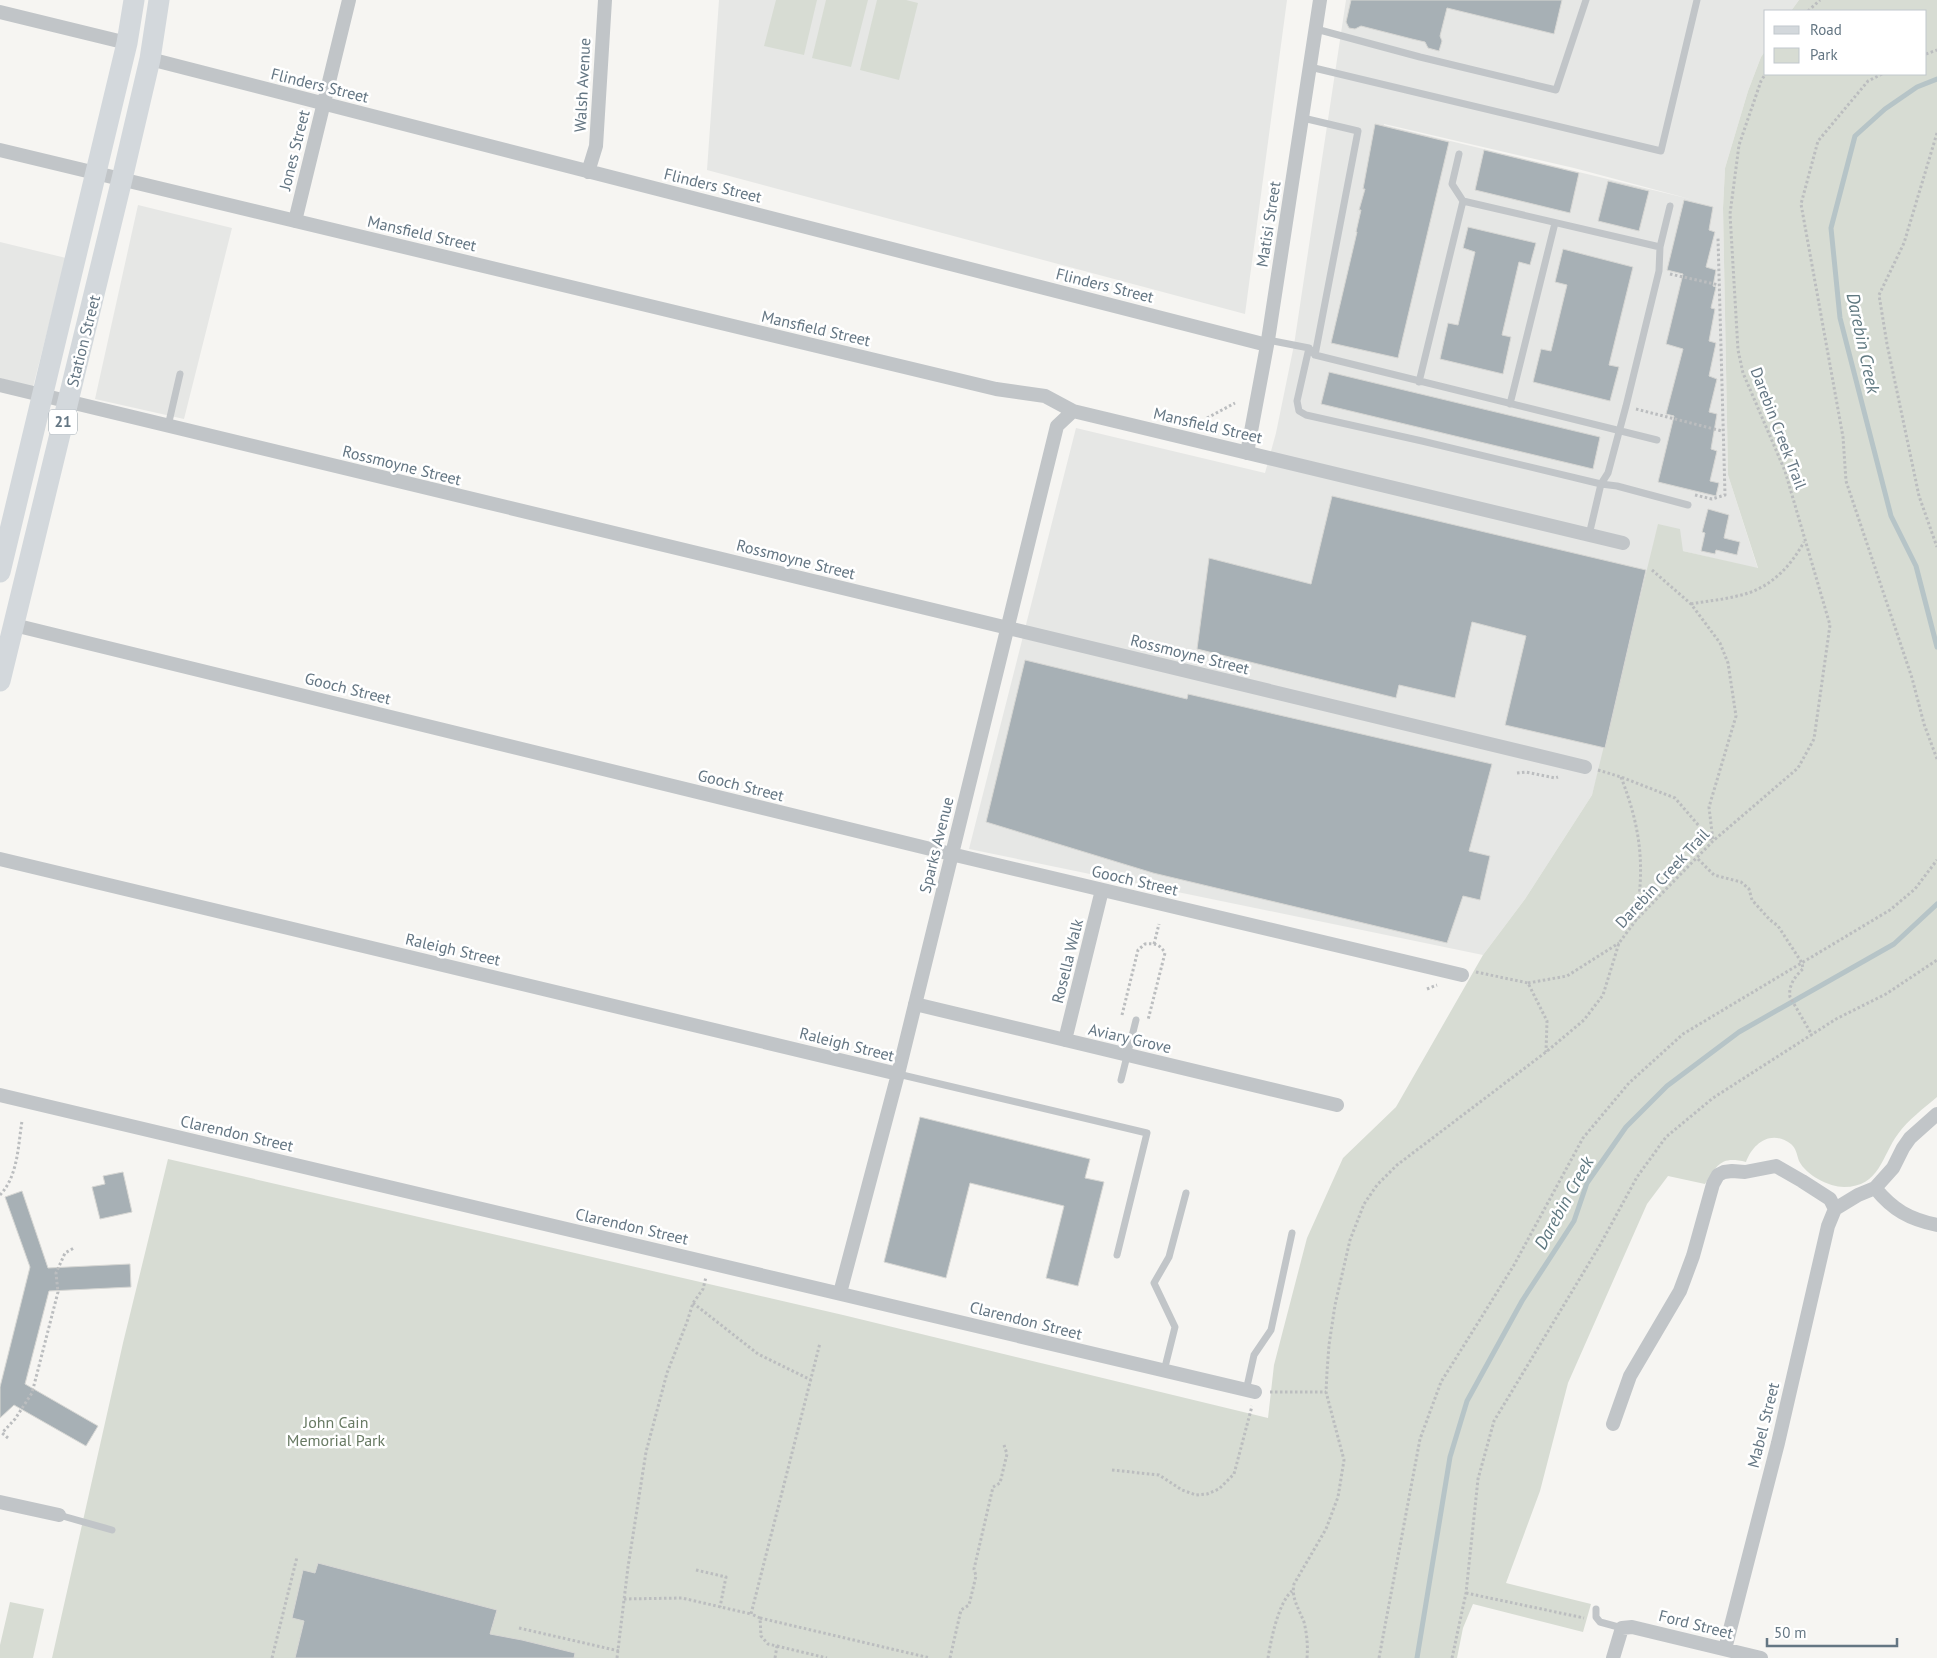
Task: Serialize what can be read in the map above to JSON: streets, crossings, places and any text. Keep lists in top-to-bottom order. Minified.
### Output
{"streets":{"main road":["Station Street","21"],"street":["Flinders Street","Walsh Avenue","Jones Street","Matisi Street","Mansfield Street","Rossmoyne Street","Gooch Street","Sparks Avenue","Raleigh Street","Rosella Walk","Aviary Grove","Clarendon Street","Mabel Street","Ford Street"],"path":["Darebin Creek Trail"]},"crossings":[["Flinders Street","Walsh Avenue"],["Flinders Street","Jones Street"],["Flinders Street","Matisi Street"],["Flinders Street","Station Street"],["Jones Street","Mansfield Street"],["Matisi Street","Mansfield Street"],["Mansfield Street","Station Street"],["Mansfield Street","Sparks Avenue"],["Station Street","Rossmoyne Street"],["Station Street","Gooch Street"],["Rossmoyne Street","Sparks Avenue"],["Gooch Street","Sparks Avenue"],["Gooch Street","Rosella Walk"],["Sparks Avenue","Raleigh Street"],["Sparks Avenue","Aviary Grove"],["Sparks Avenue","Clarendon Street"],["Rosella Walk","Aviary Grove"],["Mabel Street","Ford Street"]],"water":["Darebin Creek"],"parks":["John Cain Memorial Park"],"legend":["Road","Park"],"scale_bar":"50 m"}
